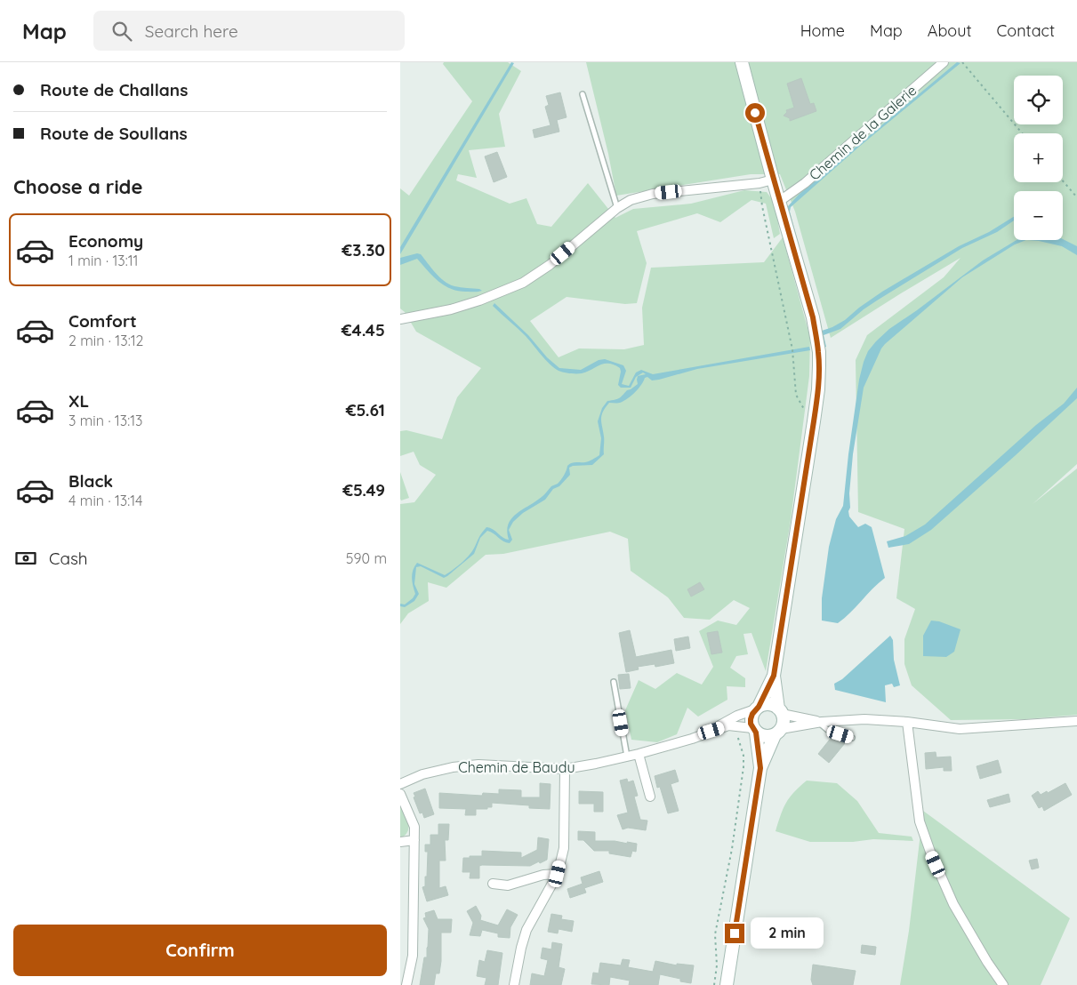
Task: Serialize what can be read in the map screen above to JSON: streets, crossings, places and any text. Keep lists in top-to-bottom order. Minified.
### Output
{"streets":{"street":["Chemin de la Galerie","Chemin de Baudu"]},"page":{"header":"Map","search":"Search here","nav":["Home","Map","About","Contact"],"banner":["Route de Challans","Route de Soullans"],"map_buttons":["+","−"],"heading":"Choose a ride","list":[{"name":"Economy","note":"1 min · 13:11","value":"€3.30"},{"name":"Comfort","note":"2 min · 13:12","value":"€4.45"},{"name":"XL","note":"3 min · 13:13","value":"€5.61"},{"name":"Black","note":"4 min · 13:14","value":"€5.49"}],"pay":["Cash","590 m"],"buttons":"Confirm","bubble":"2 min"}}
